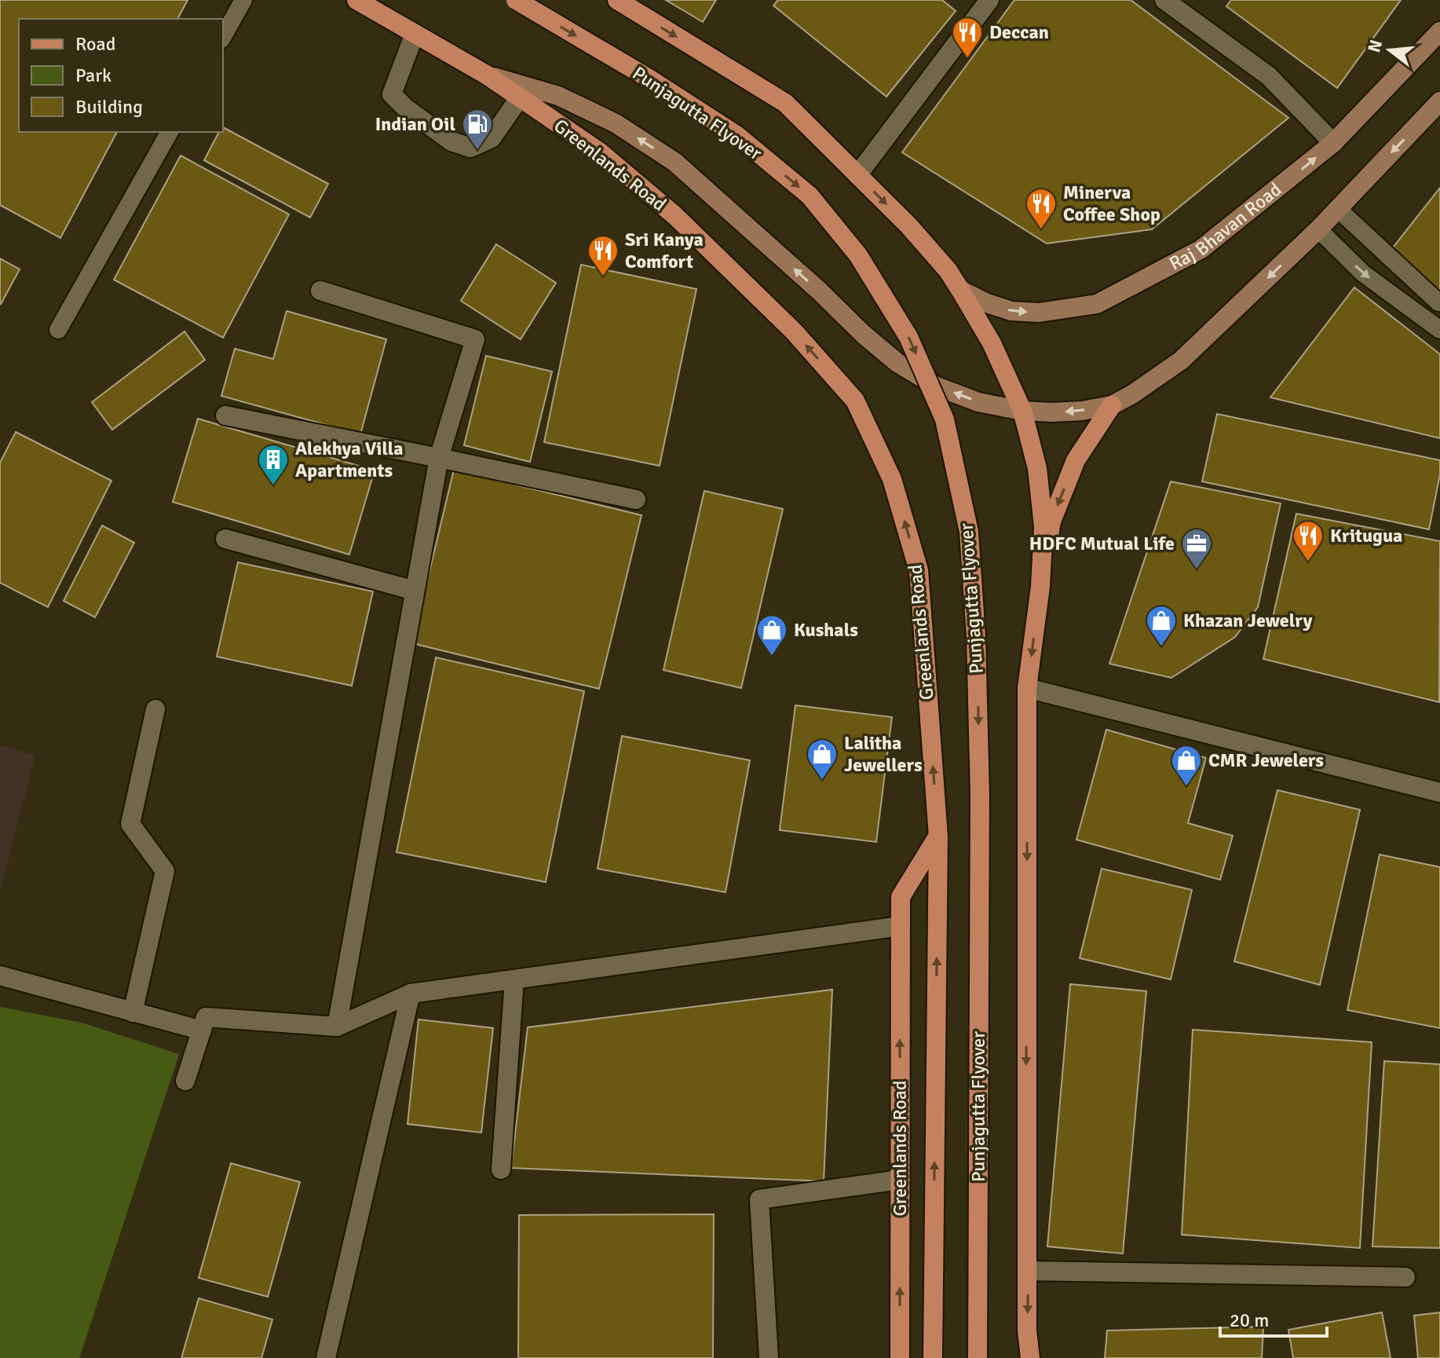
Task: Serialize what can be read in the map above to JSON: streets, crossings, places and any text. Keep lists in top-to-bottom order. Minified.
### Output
{"streets":{"main road":["Punjagutta Flyover","Greenlands Road","Raj Bhavan Road"]},"places":{"restaurant":["Deccan","Minerva Coffee Shop","Sri Kanya Comfort","Kritugua"],"fuel station":["Indian Oil"],"building":["Alekhya Villa Apartments"],"office":["HDFC Mutual Life"],"shop":["Khazan Jewelry","Kushals","Lalitha Jewellers","CMR Jewelers"]},"legend":["Road","Park","Building"],"scale_bar":"20 m","north":"left"}
